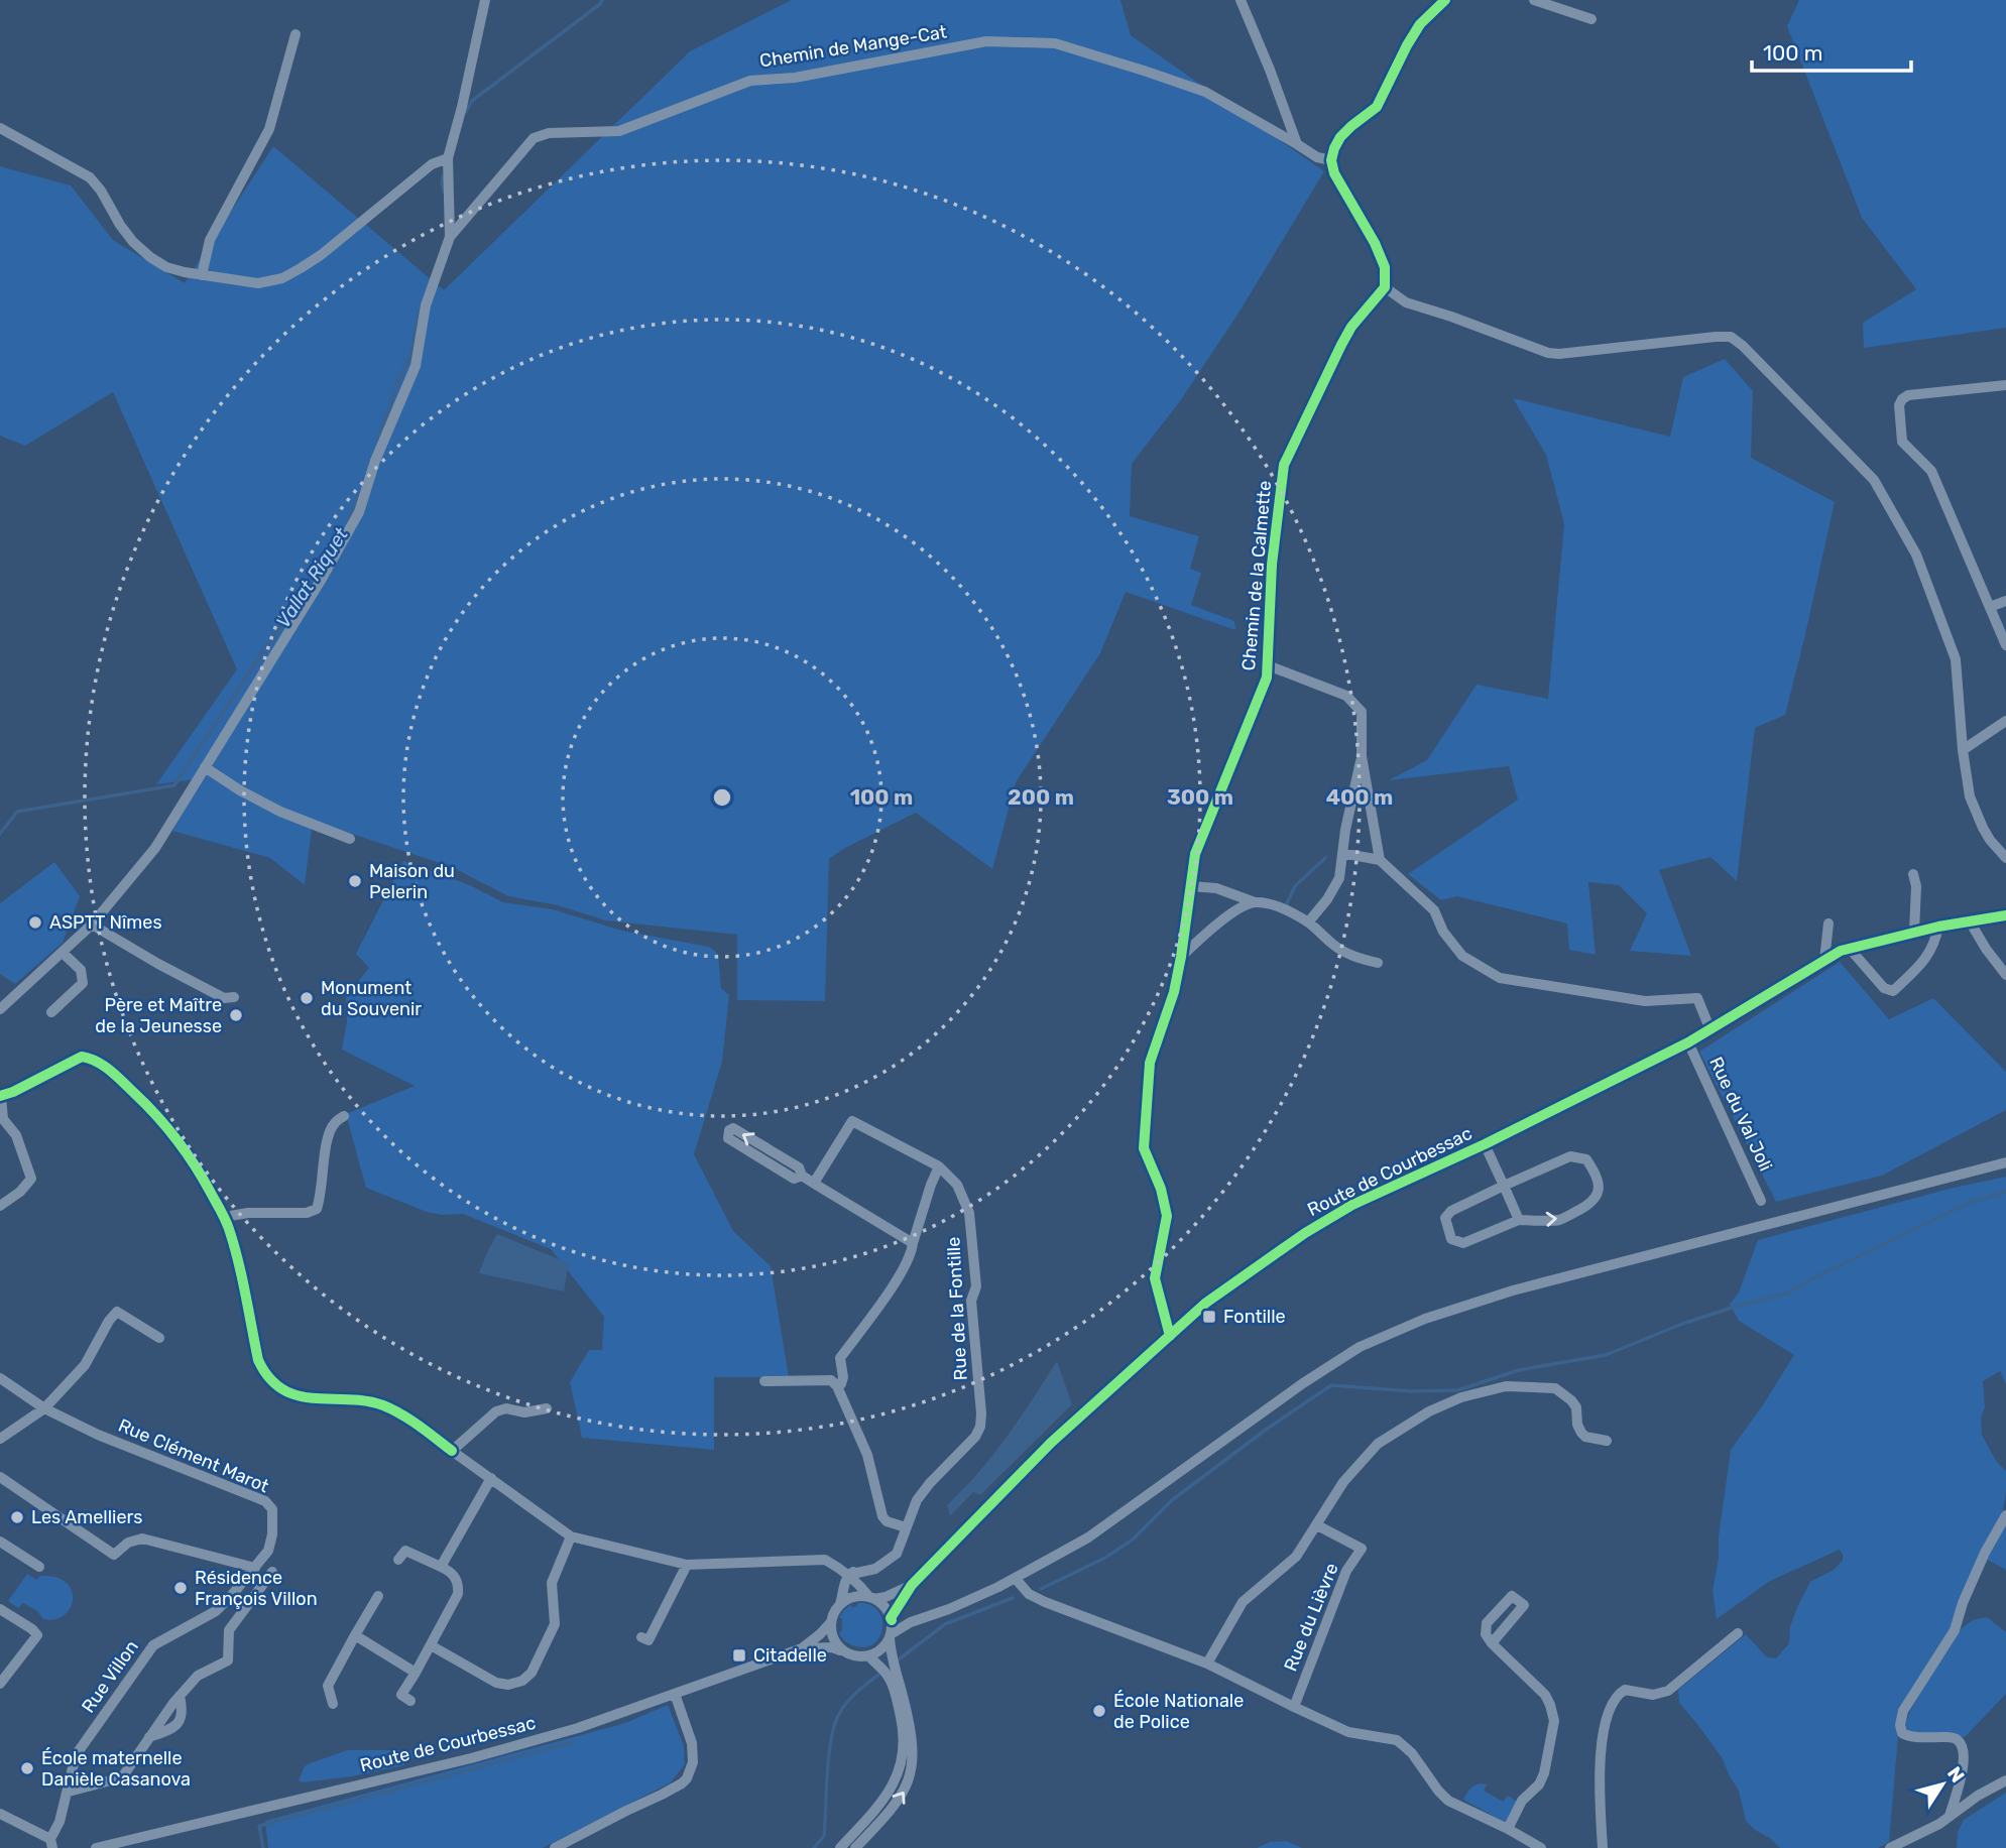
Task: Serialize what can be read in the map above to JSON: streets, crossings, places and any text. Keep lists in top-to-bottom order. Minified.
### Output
{"streets":{"street":["Chemin de Mange-Cat","Chemin de la Calmette","Rue du Val Joli","Route de Courbessac","Rue de la Fontille","Rue Clément Marot","Rue du Lièvre","Rue Villon"]},"crossings":[["Chemin de la Calmette","Route de Courbessac"],["Rue du Val Joli","Route de Courbessac"],["Rue Clément Marot","Rue Villon"]],"water":["Vallat Riquet"],"places":{"other":["Maison du Pelerin","ASPTT Nîmes","Monument du Souvenir","Père et Maître de la Jeunesse","Les Amelliers","Résidence François Villon","École Nationale de Police","École maternelle Danièle Casanova"],"transit":["Fontille","Citadelle"]},"scale_bar":"100 m","north":"top right","rings":["100 m","200 m","300 m","400 m"]}
